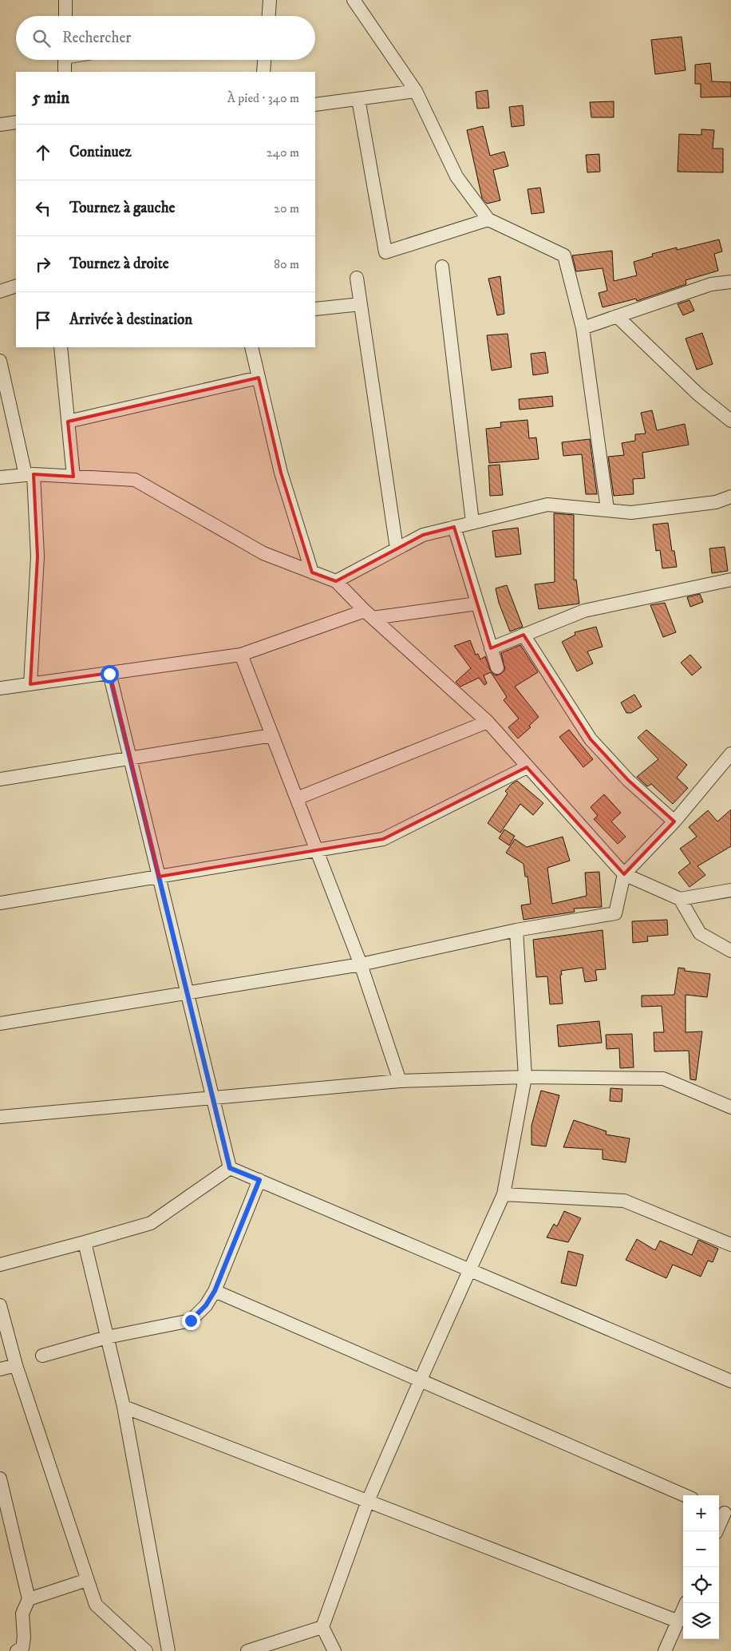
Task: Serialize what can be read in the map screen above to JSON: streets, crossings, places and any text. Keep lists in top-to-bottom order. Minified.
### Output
{"page":{"search":"Rechercher","heading":["5 min","À pied · 340 m"],"list":[["Continuez","240 m"],["Tournez à gauche","20 m"],["Tournez à droite","80 m"],"Arrivée à destination"],"map_buttons":["+","−"]}}
